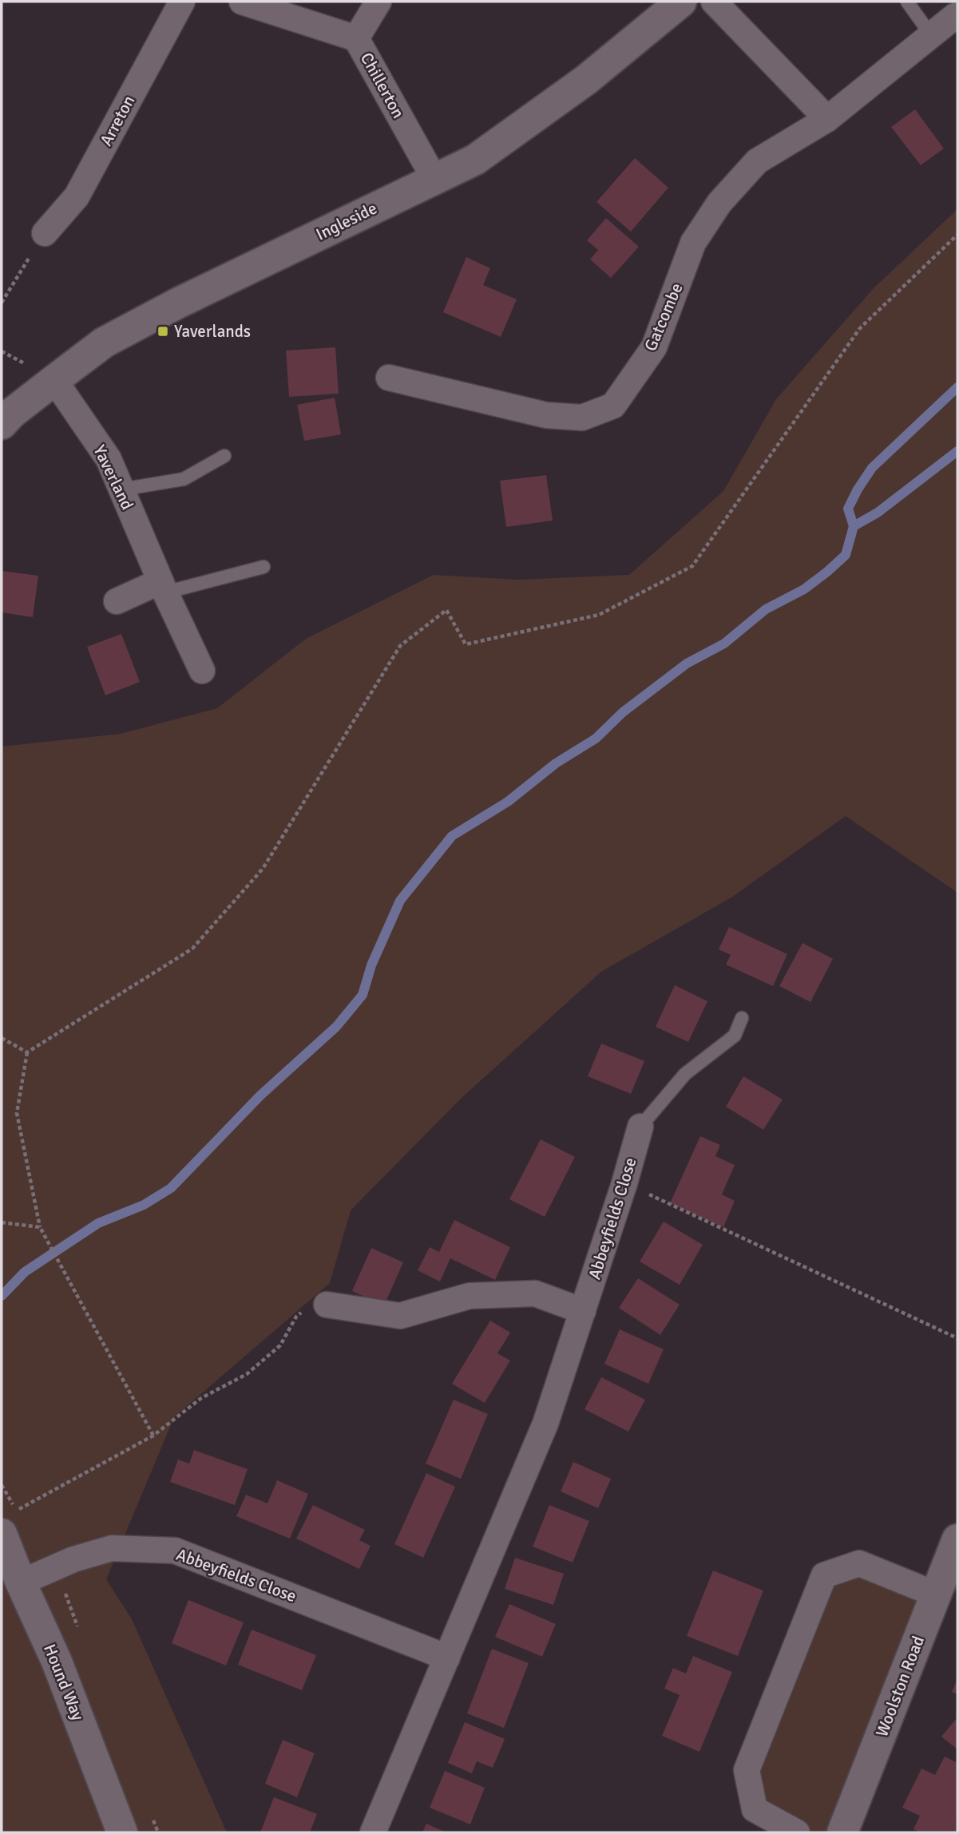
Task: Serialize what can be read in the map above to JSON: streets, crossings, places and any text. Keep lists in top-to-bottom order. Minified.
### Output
{"streets":{"street":["Chillerton","Arreton","Ingleside","Gatcombe","Yaverland","Abbeyfields Close","Hound Way","Woolston Road"]},"crossings":[["Chillerton","Ingleside"],["Ingleside","Yaverland"],["Abbeyfields Close","Hound Way"]],"places":{"transit":["Yaverlands"]}}
